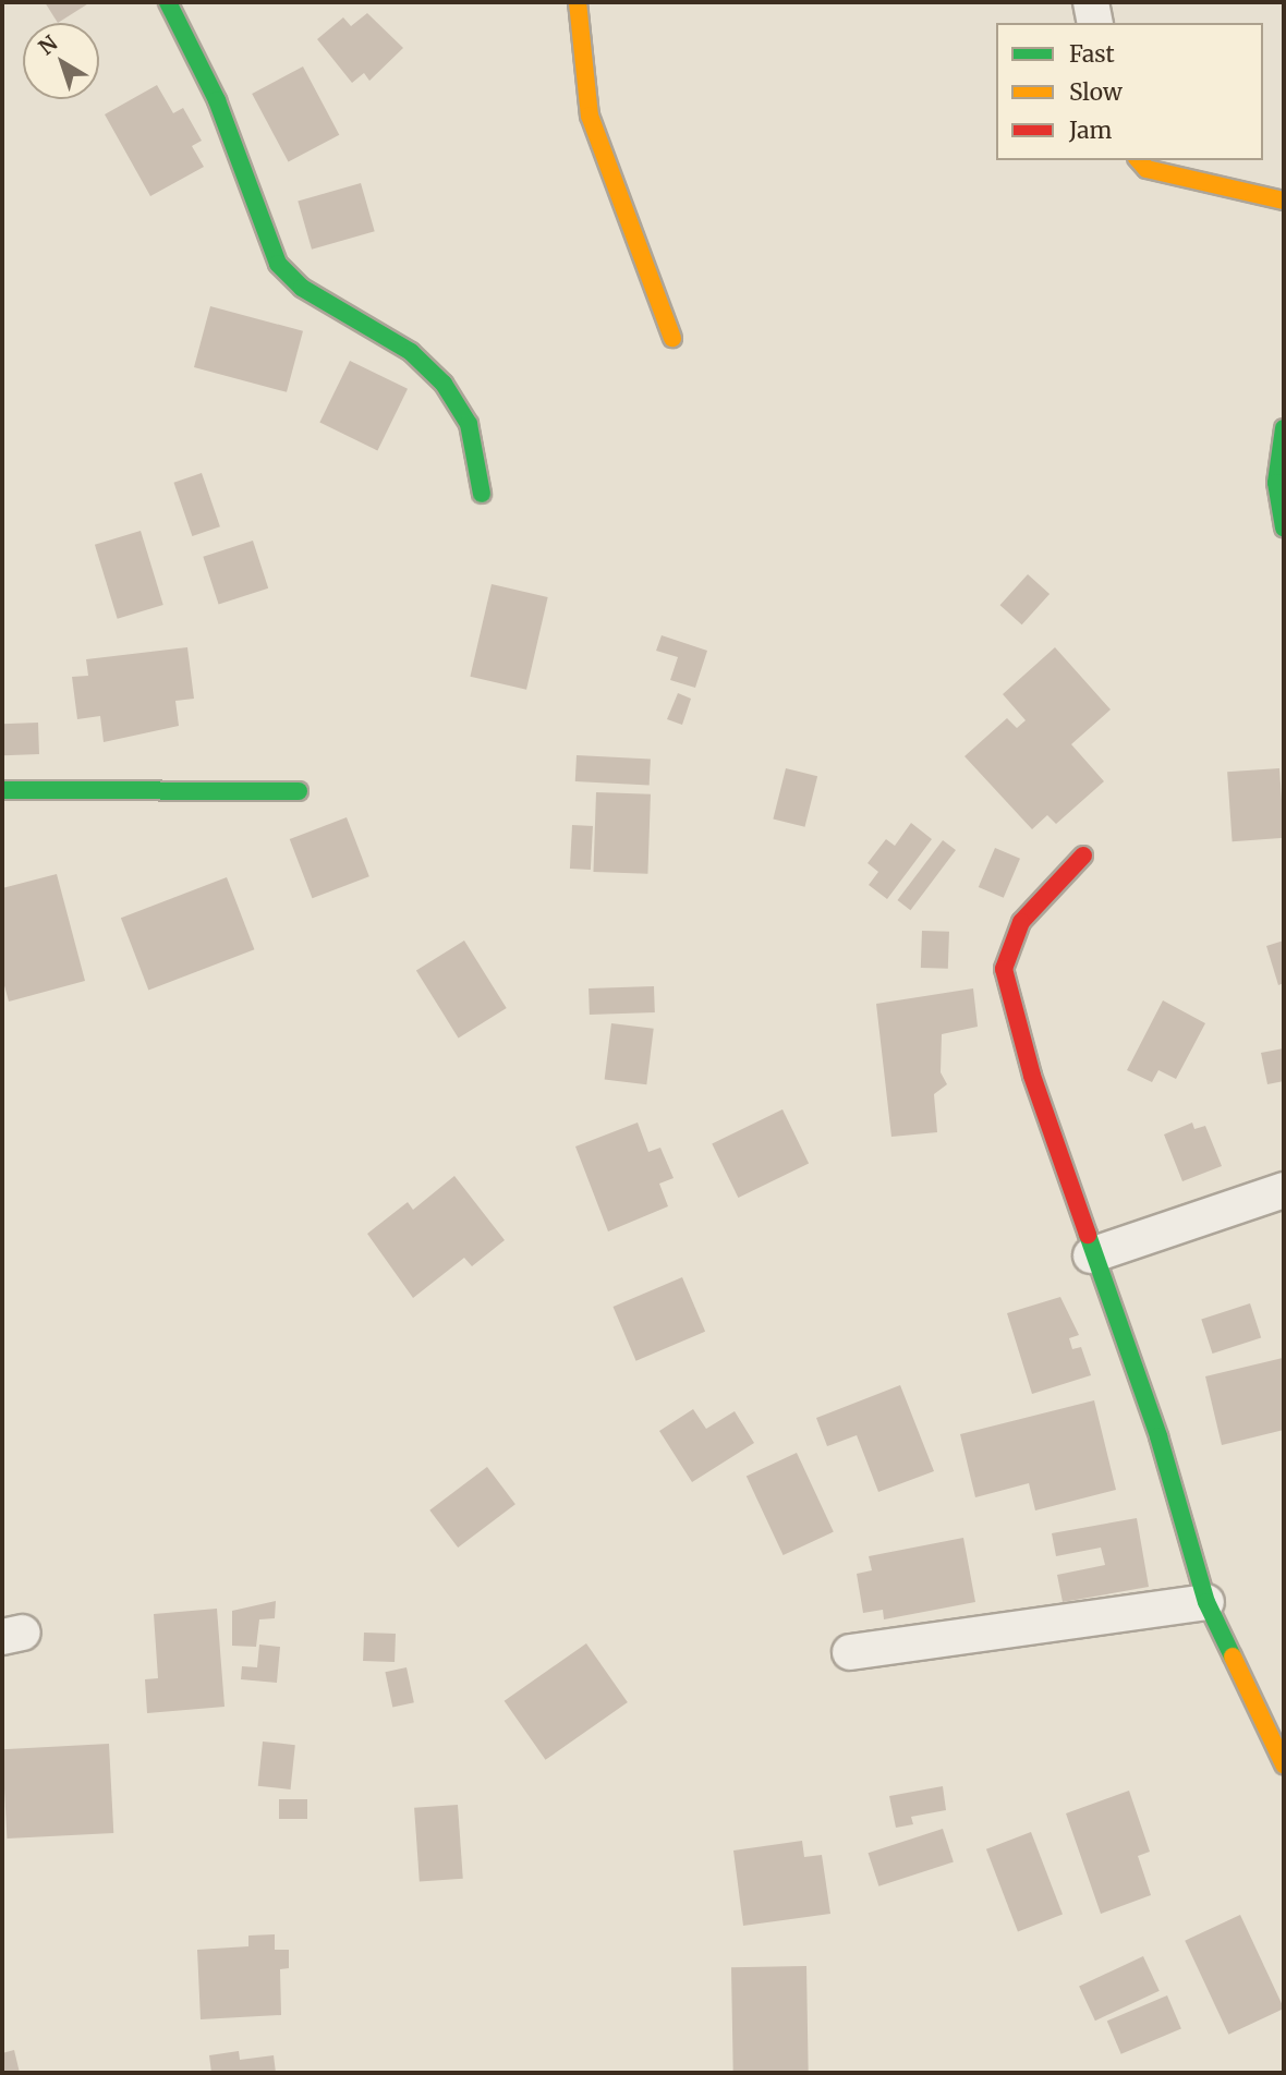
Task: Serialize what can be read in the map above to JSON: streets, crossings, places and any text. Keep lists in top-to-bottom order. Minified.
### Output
{"legend":["Fast","Slow","Jam"],"north":"top left"}
